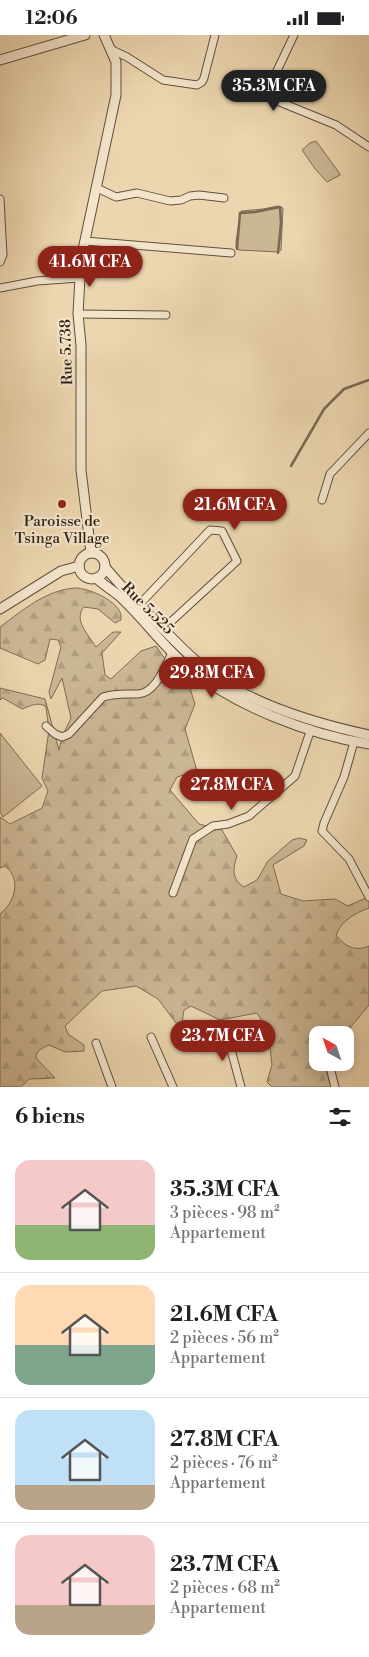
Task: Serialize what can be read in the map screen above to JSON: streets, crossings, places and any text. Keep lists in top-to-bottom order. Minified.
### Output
{"streets":{"street":["Rue 5.738","Rue 5.525"]},"crossings":[["Rue 5.738","Rue 5.525"]],"places":["Paroisse de Tsinga Village"],"north":"top left","page":{"status":"12:06","price":["35.3M CFA","41.6M CFA","21.6M CFA","29.8M CFA","27.8M CFA","23.7M CFA"],"heading":"6 biens","list":[{"name":"35.3M CFA","note":"3 pièces · 98 m² · Appartement"},{"name":"21.6M CFA","note":"2 pièces · 56 m² · Appartement"},{"name":"27.8M CFA","note":"2 pièces · 76 m² · Appartement"},{"name":"23.7M CFA","note":"2 pièces · 68 m² · Appartement"}]}}
